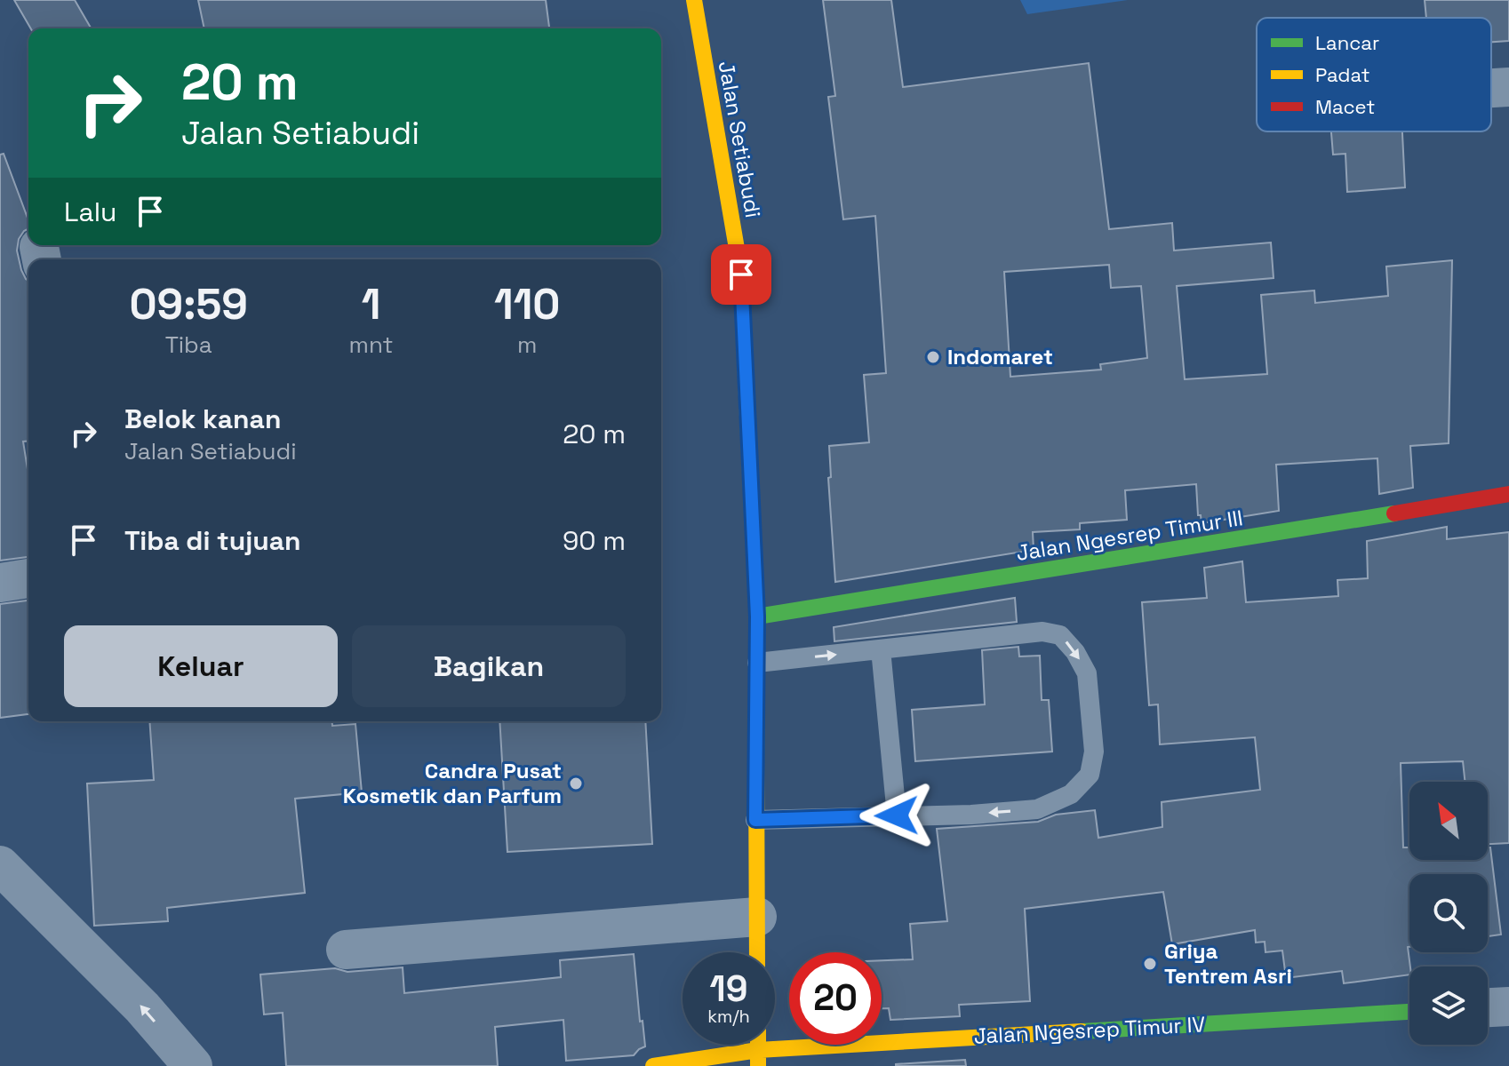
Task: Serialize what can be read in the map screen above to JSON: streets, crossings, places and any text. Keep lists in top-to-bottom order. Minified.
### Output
{"streets":{"main road":["Jalan Setiabudi","Jalan Ngesrep Timur III","Jalan Ngesrep Timur IV"]},"crossings":[["Jalan Setiabudi","Jalan Ngesrep Timur III"]],"places":["Indomaret","Candra Pusat Kosmetik dan Parfum","Griya Tentrem Asri"],"legend":["Lancar","Padat","Macet"],"north":"top left","page":{"turn":["20 m","Jalan Setiabudi"],"then":"Lalu","eta":["09:59","Tiba","1","mnt","110","m"],"list":[{"name":"Belok kanan","note":"Jalan Setiabudi","value":"20 m"},{"name":"Tiba di tujuan","value":"90 m"}],"buttons":["Keluar","Bagikan"],"speed":"19 km/h","limit":"20"}}
